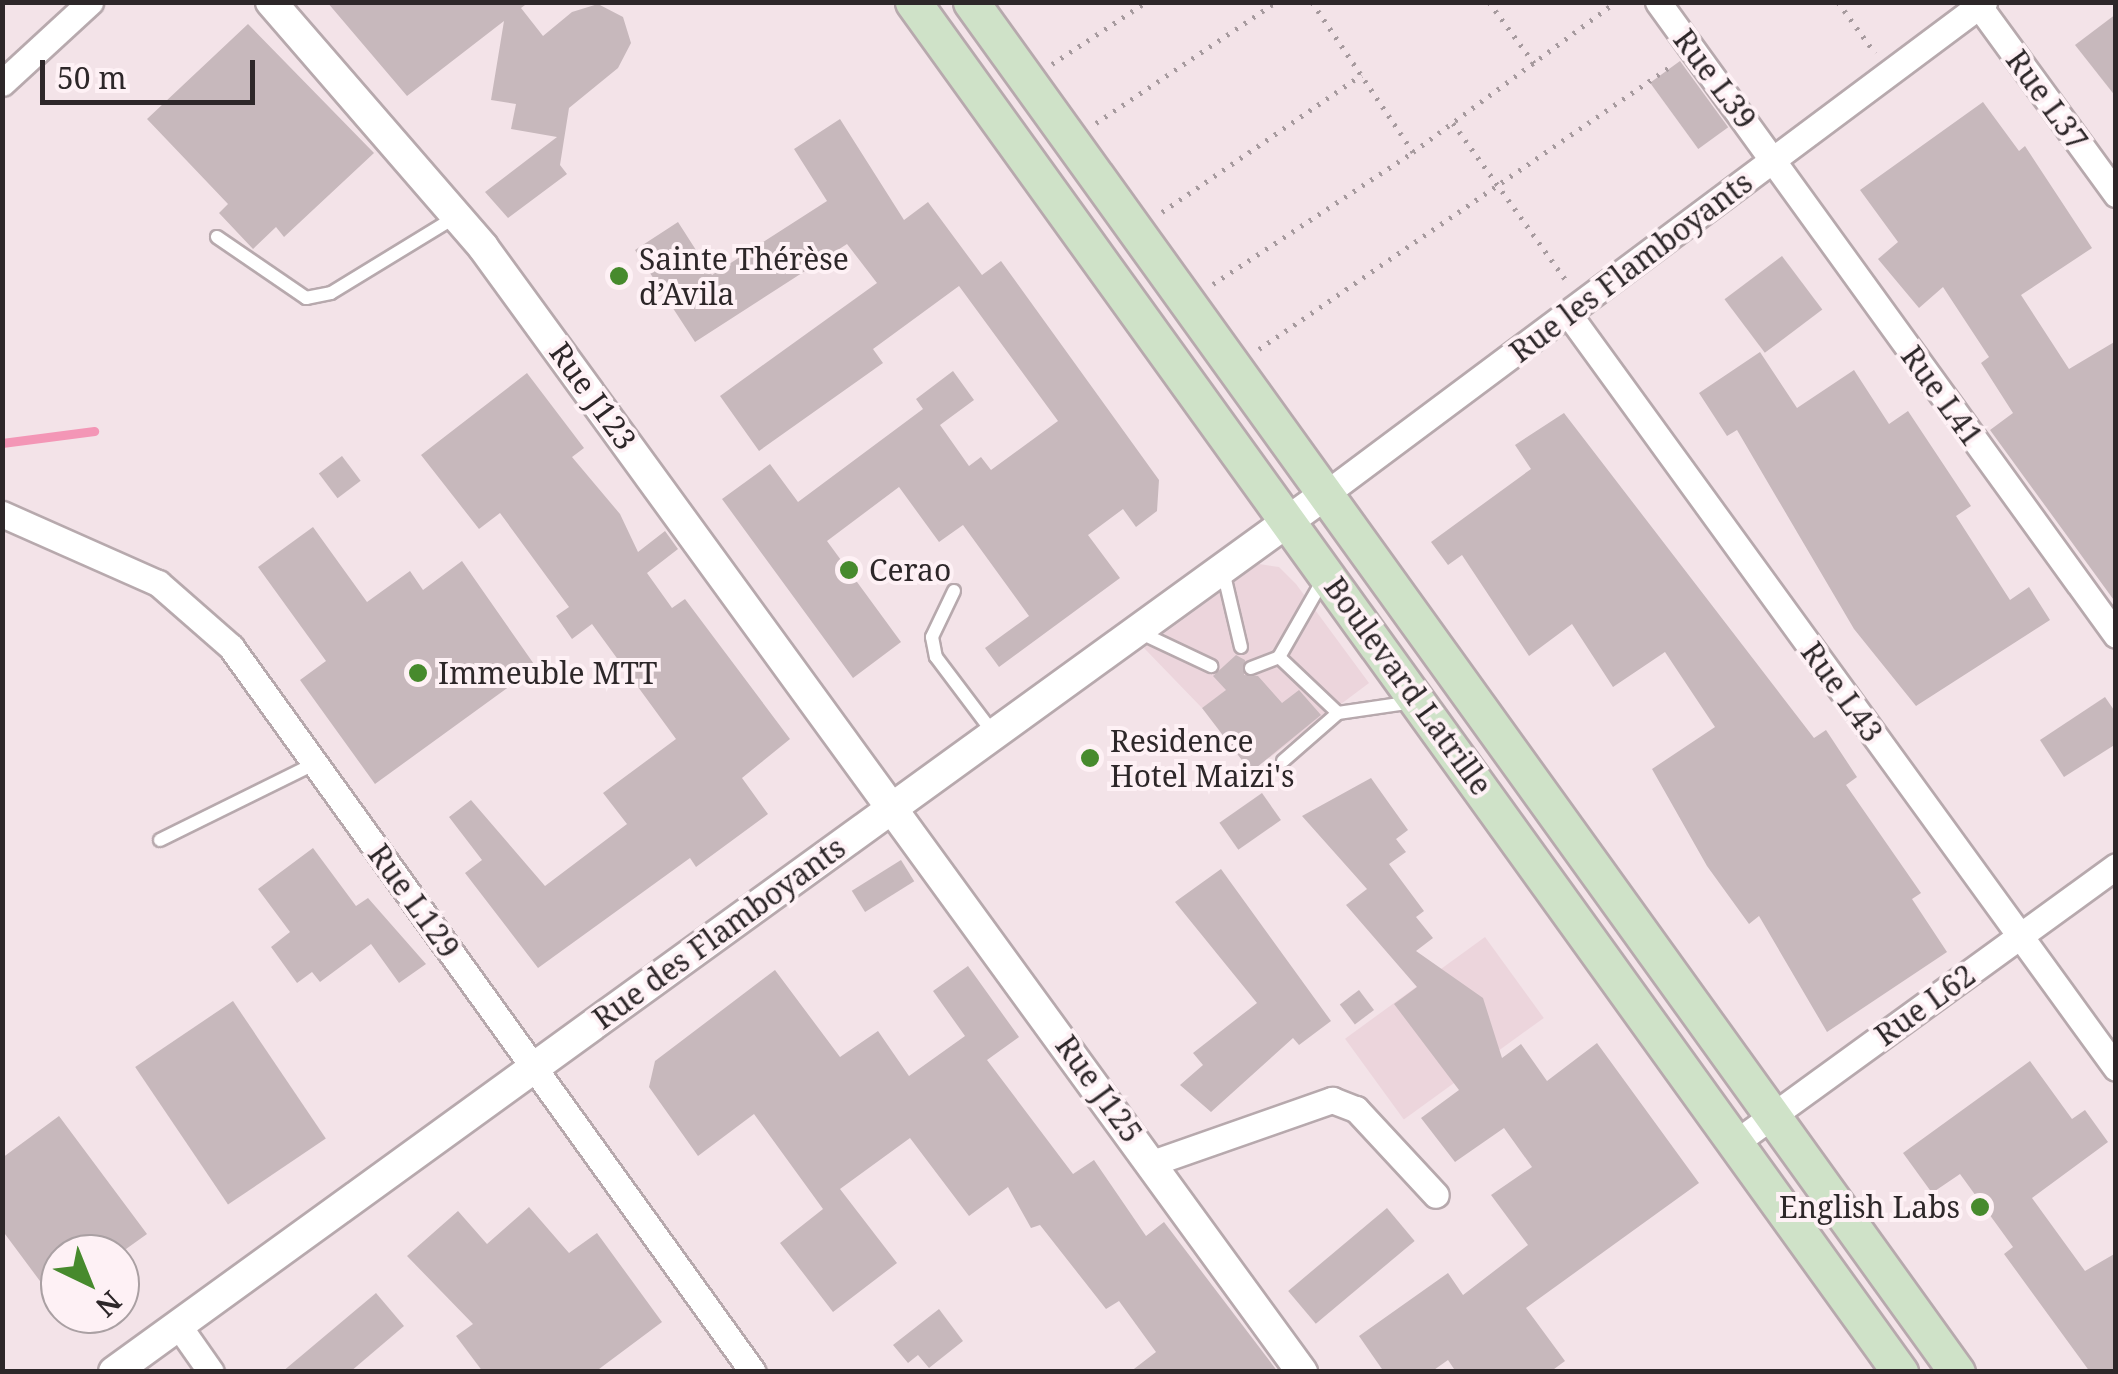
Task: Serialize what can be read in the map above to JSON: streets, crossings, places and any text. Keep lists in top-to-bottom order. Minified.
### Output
{"streets":{"main road":["Boulevard Latrille"],"street":["Rue L39","Rue L37","Rue les Flamboyants","Rue J123","Rue L41","Rue L43","Rue L129","Rue des Flamboyants","Rue L62","Rue J125"]},"crossings":[["Rue L39","Rue les Flamboyants"],["Rue L39","Rue L41"],["Rue L37","Rue les Flamboyants"],["Rue les Flamboyants","Rue L41"],["Rue les Flamboyants","Boulevard Latrille"],["Rue les Flamboyants","Rue L43"],["Rue les Flamboyants","Rue des Flamboyants"],["Rue J123","Rue des Flamboyants"],["Rue J123","Rue J125"],["Boulevard Latrille","Rue des Flamboyants"],["Boulevard Latrille","Rue L62"],["Rue L43","Rue L62"],["Rue L129","Rue des Flamboyants"],["Rue des Flamboyants","Rue J125"]],"places":["Sainte Thérèse d’Avila","Cerao","Immeuble MTT","Residence Hotel Maizi's","English Labs"],"scale_bar":"50 m","north":"bottom right"}
